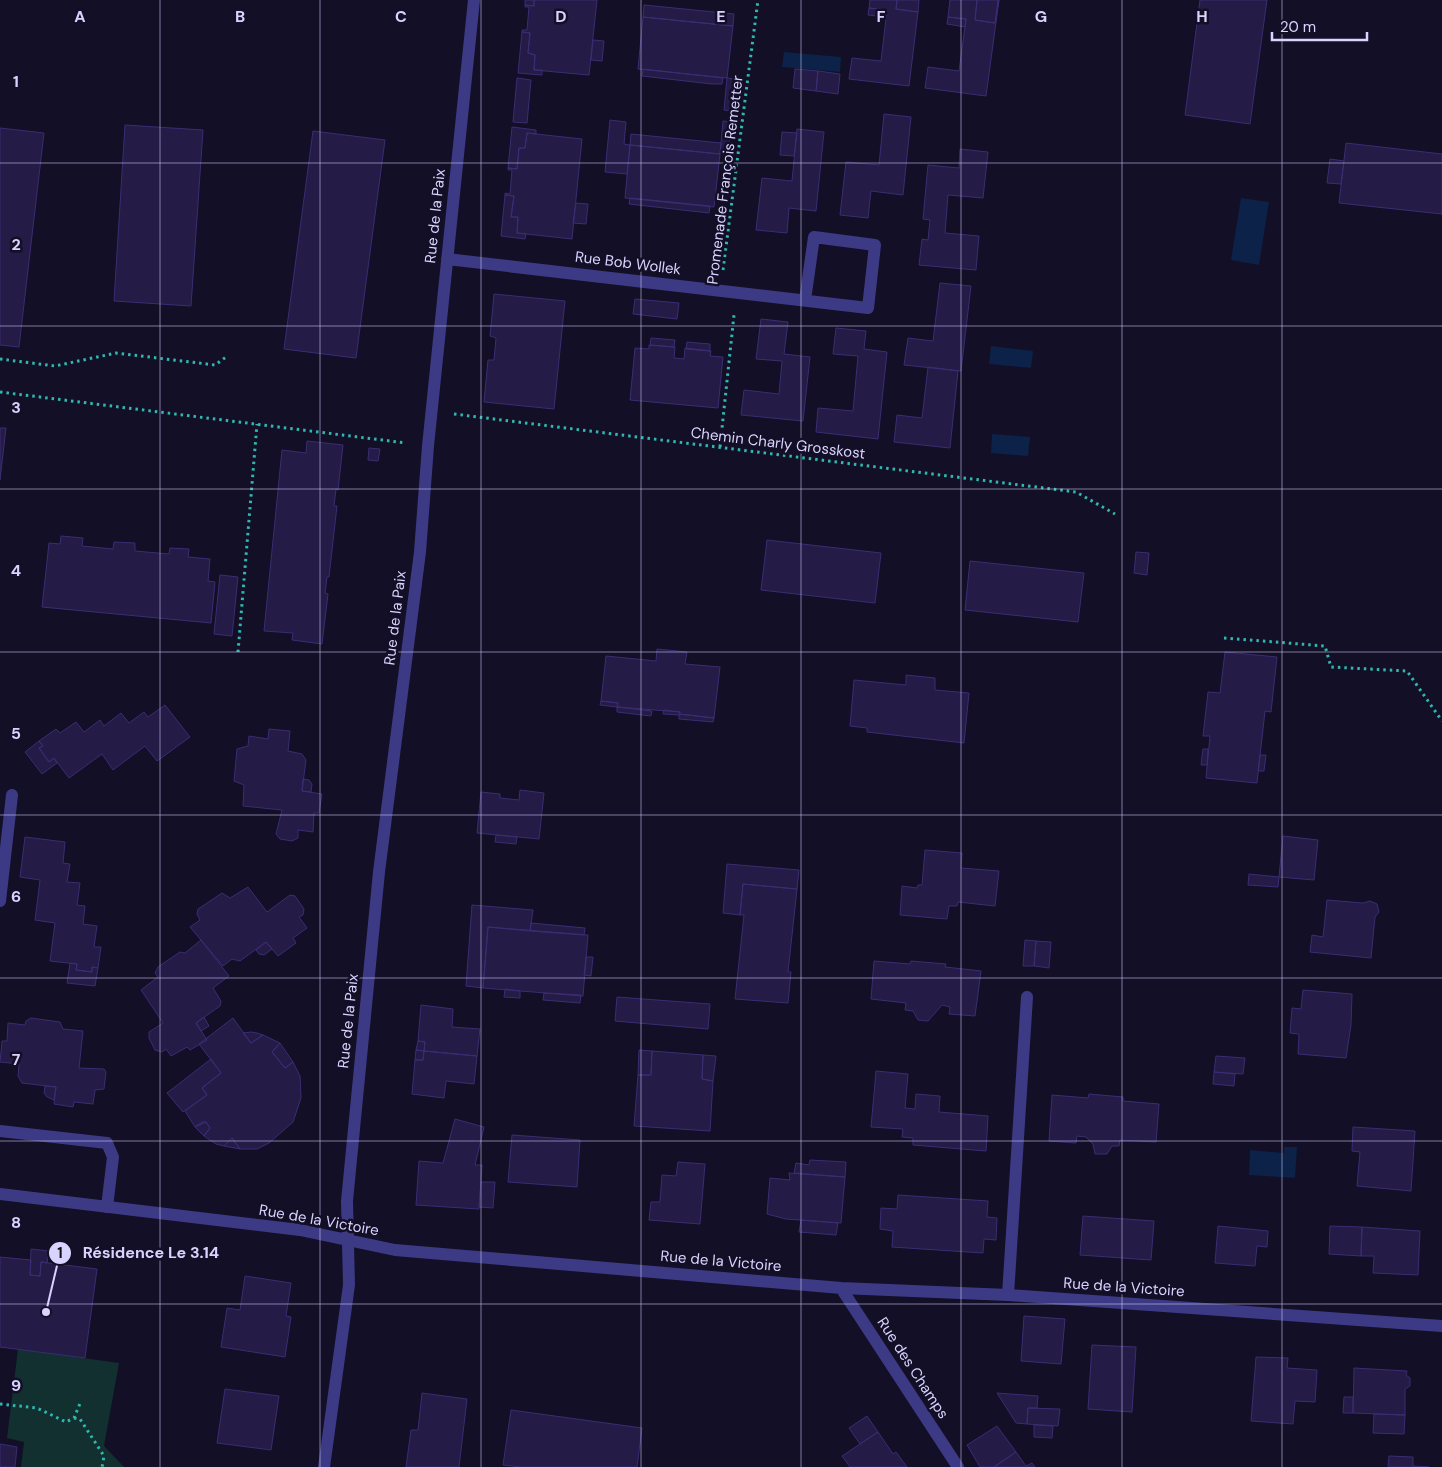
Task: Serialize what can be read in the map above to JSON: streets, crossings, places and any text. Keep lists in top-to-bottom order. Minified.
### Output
{"streets":{"street":["Rue de la Paix","Rue Bob Wollek","Rue de la Victoire","Rue des Champs"],"path":["Promenade François Remetter","Chemin Charly Grosskost"]},"crossings":[["Promenade François Remetter","Rue Bob Wollek"],["Promenade François Remetter","Chemin Charly Grosskost"],["Rue de la Paix","Rue Bob Wollek"],["Rue de la Paix","Chemin Charly Grosskost"],["Rue de la Paix","Rue de la Victoire"],["Rue de la Victoire","Rue des Champs"]],"places":["Résidence Le 3.14"],"scale_bar":"20 m","grid":{"columns":["A","B","C","D","E","F","G","H"],"rows":["1","2","3","4","5","6","7","8","9"]}}
